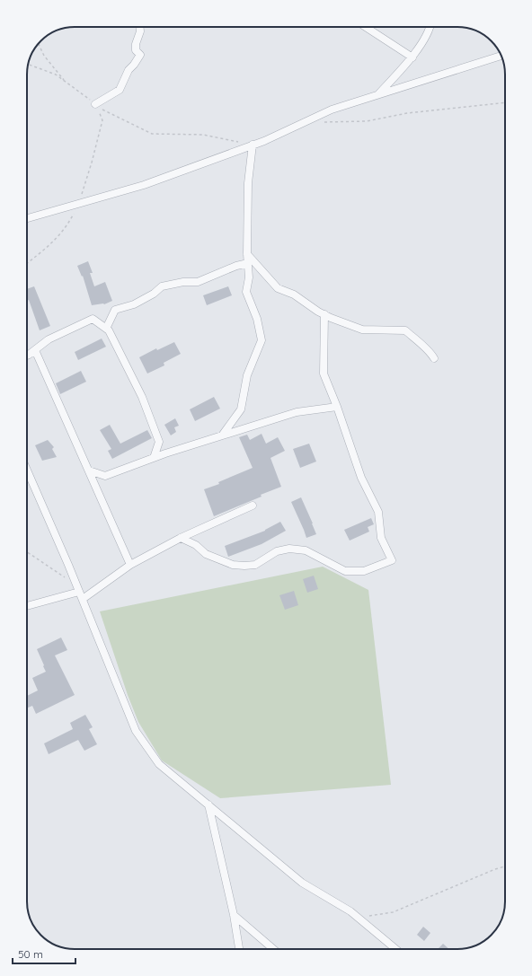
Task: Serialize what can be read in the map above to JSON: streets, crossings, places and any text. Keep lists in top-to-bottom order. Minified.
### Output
{"scale_bar":"50 m"}
